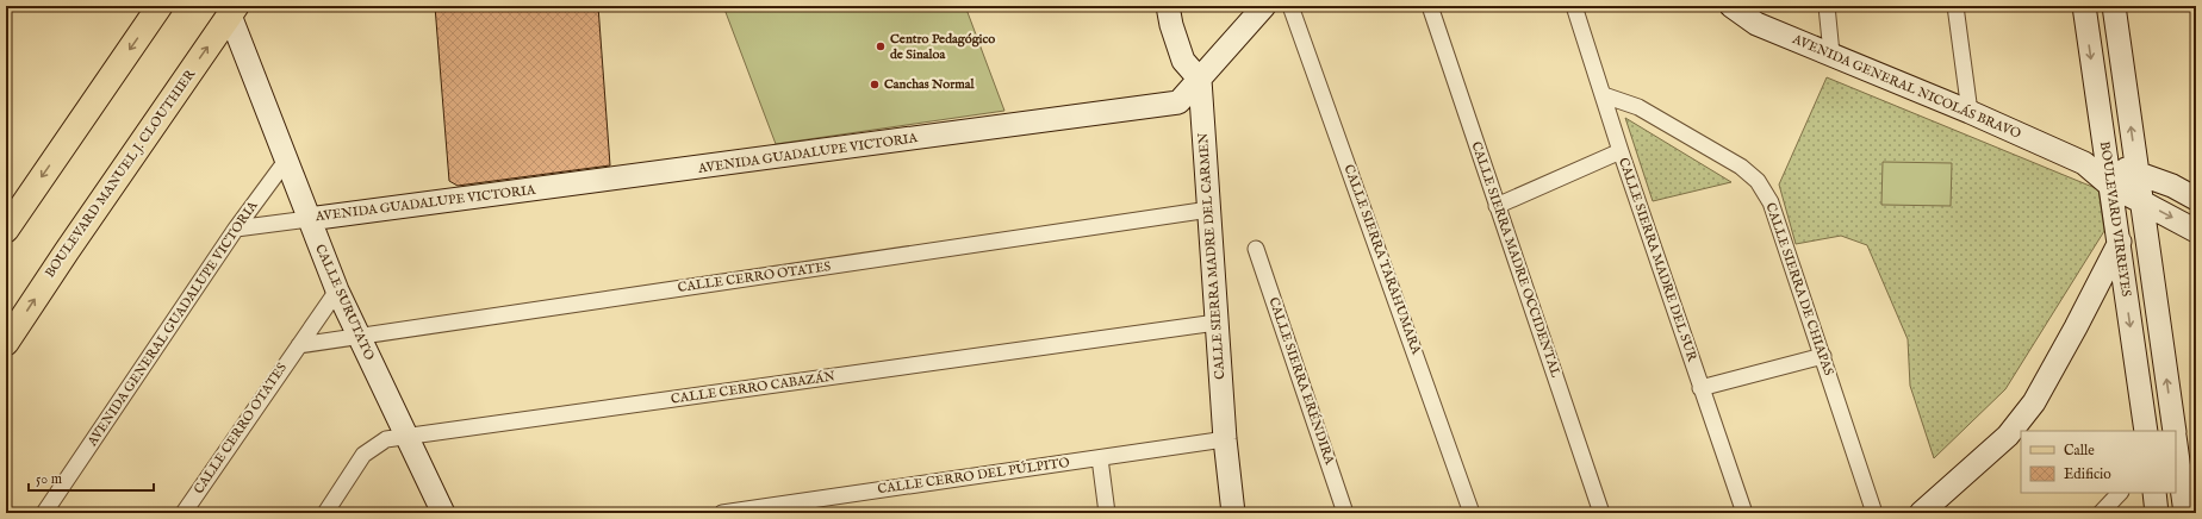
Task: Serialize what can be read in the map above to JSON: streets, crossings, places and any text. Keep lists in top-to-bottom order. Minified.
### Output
{"streets":{"main road":["BOULEVARD MANUEL J. CLOUTHIER"],"street":["AVENIDA GENERAL NICOLÁS BRAVO","AVENIDA GUADALUPE VICTORIA","BOULEVARD VIRREYES","CALLE SIERRA MADRE DEL CARMEN","CALLE SIERRA TARAHUMARA","CALLE SIERRA MADRE OCCIDENTAL","CALLE SIERRA MADRE DEL SUR","CALLE CERRO OTATES","CALLE SIERRA DE CHIAPAS","CALLE SURUTATO","AVENIDA GENERAL GUADALUPE VICTORIA","CALLE SIERRA ERÉNDIRA","CALLE CERRO CABAZÁN","CALLE CERRO DEL PÚLPITO"]},"crossings":[["AVENIDA GENERAL NICOLÁS BRAVO","BOULEVARD VIRREYES"],["AVENIDA GUADALUPE VICTORIA","CALLE SIERRA MADRE DEL CARMEN"],["AVENIDA GUADALUPE VICTORIA","CALLE SURUTATO"],["BOULEVARD MANUEL J. CLOUTHIER","CALLE SURUTATO"],["CALLE SIERRA MADRE DEL CARMEN","CALLE CERRO OTATES"],["CALLE SIERRA MADRE DEL CARMEN","CALLE CERRO CABAZÁN"],["CALLE SIERRA MADRE DEL CARMEN","CALLE CERRO DEL PÚLPITO"],["CALLE SIERRA MADRE DEL SUR","CALLE SIERRA DE CHIAPAS"],["CALLE CERRO OTATES","CALLE SURUTATO"],["CALLE SURUTATO","AVENIDA GENERAL GUADALUPE VICTORIA"],["CALLE SURUTATO","CALLE CERRO CABAZÁN"]],"places":["Centro Pedagógico de Sinaloa","Canchas Normal"],"legend":["Calle","Edificio"],"scale_bar":"50 m"}
